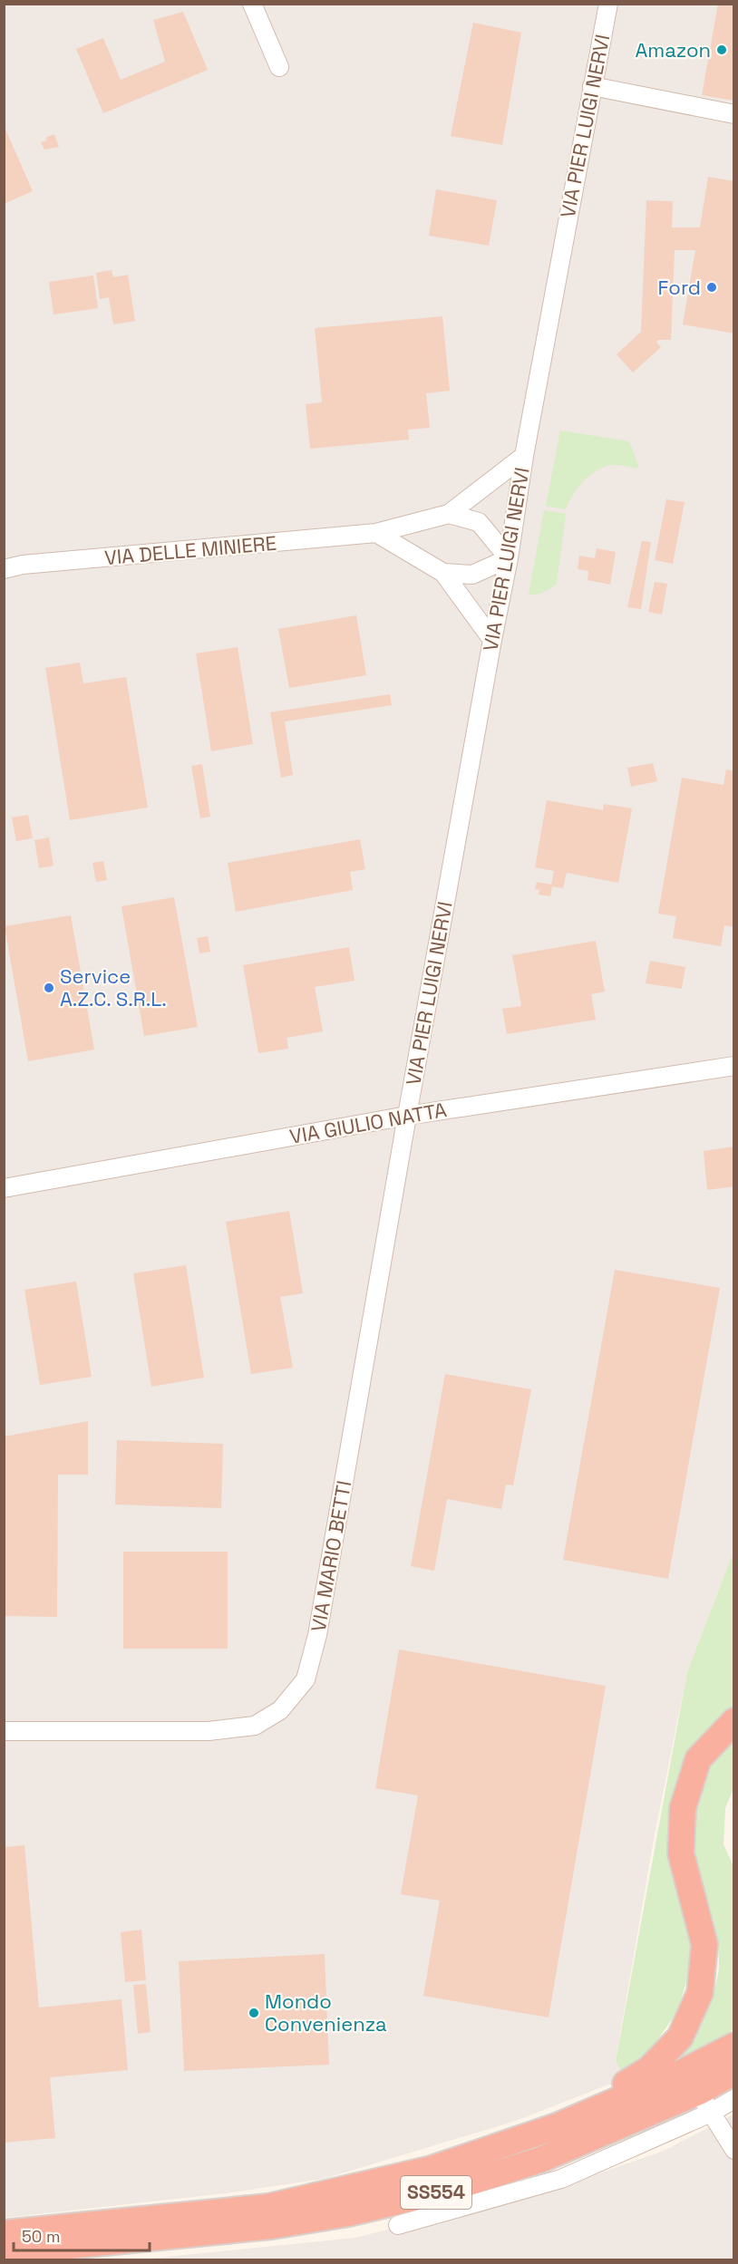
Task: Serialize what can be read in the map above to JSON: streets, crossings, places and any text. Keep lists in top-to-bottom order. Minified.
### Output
{"streets":{"highway":["SS554"],"street":["VIA PIER LUIGI NERVI","VIA DELLE MINIERE","VIA GIULIO NATTA","VIA MARIO BETTI"]},"crossings":[["VIA PIER LUIGI NERVI","VIA DELLE MINIERE"],["VIA PIER LUIGI NERVI","VIA GIULIO NATTA"],["VIA PIER LUIGI NERVI","VIA MARIO BETTI"],["VIA GIULIO NATTA","VIA MARIO BETTI"]],"places":["Amazon","Ford","Service A.Z.C. S.R.L.","Mondo Convenienza"],"scale_bar":"50 m"}
